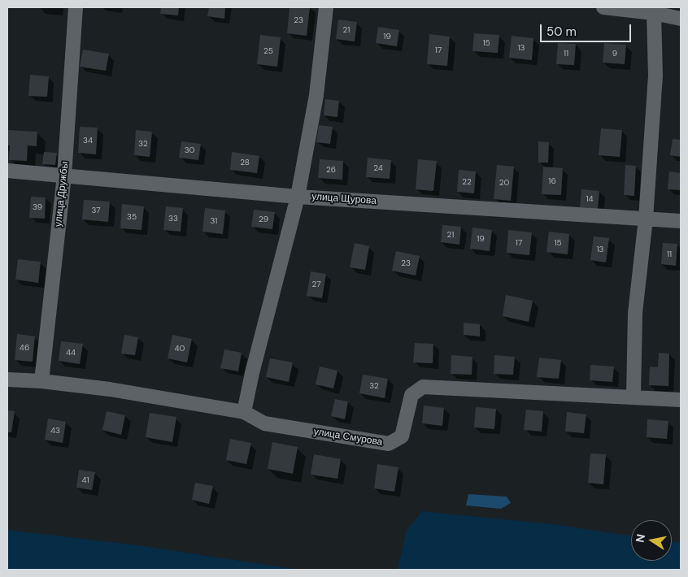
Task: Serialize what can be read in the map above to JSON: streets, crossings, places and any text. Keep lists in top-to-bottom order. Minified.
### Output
{"streets":{"street":["улица Дружбы","улица Щурова","улица Смурова"]},"crossings":[["улица Дружбы","улица Щурова"],["улица Дружбы","улица Смурова"]],"house_numbers":["23","21","19","15","13","17","25","11","9","34","32","30","28","24","26","16","22","20","14","39","37","35","33","29","31","21","19","17","15","13","11","23","27","46","40","44","32","43","41"],"scale_bar":"50 m","north":"left"}
